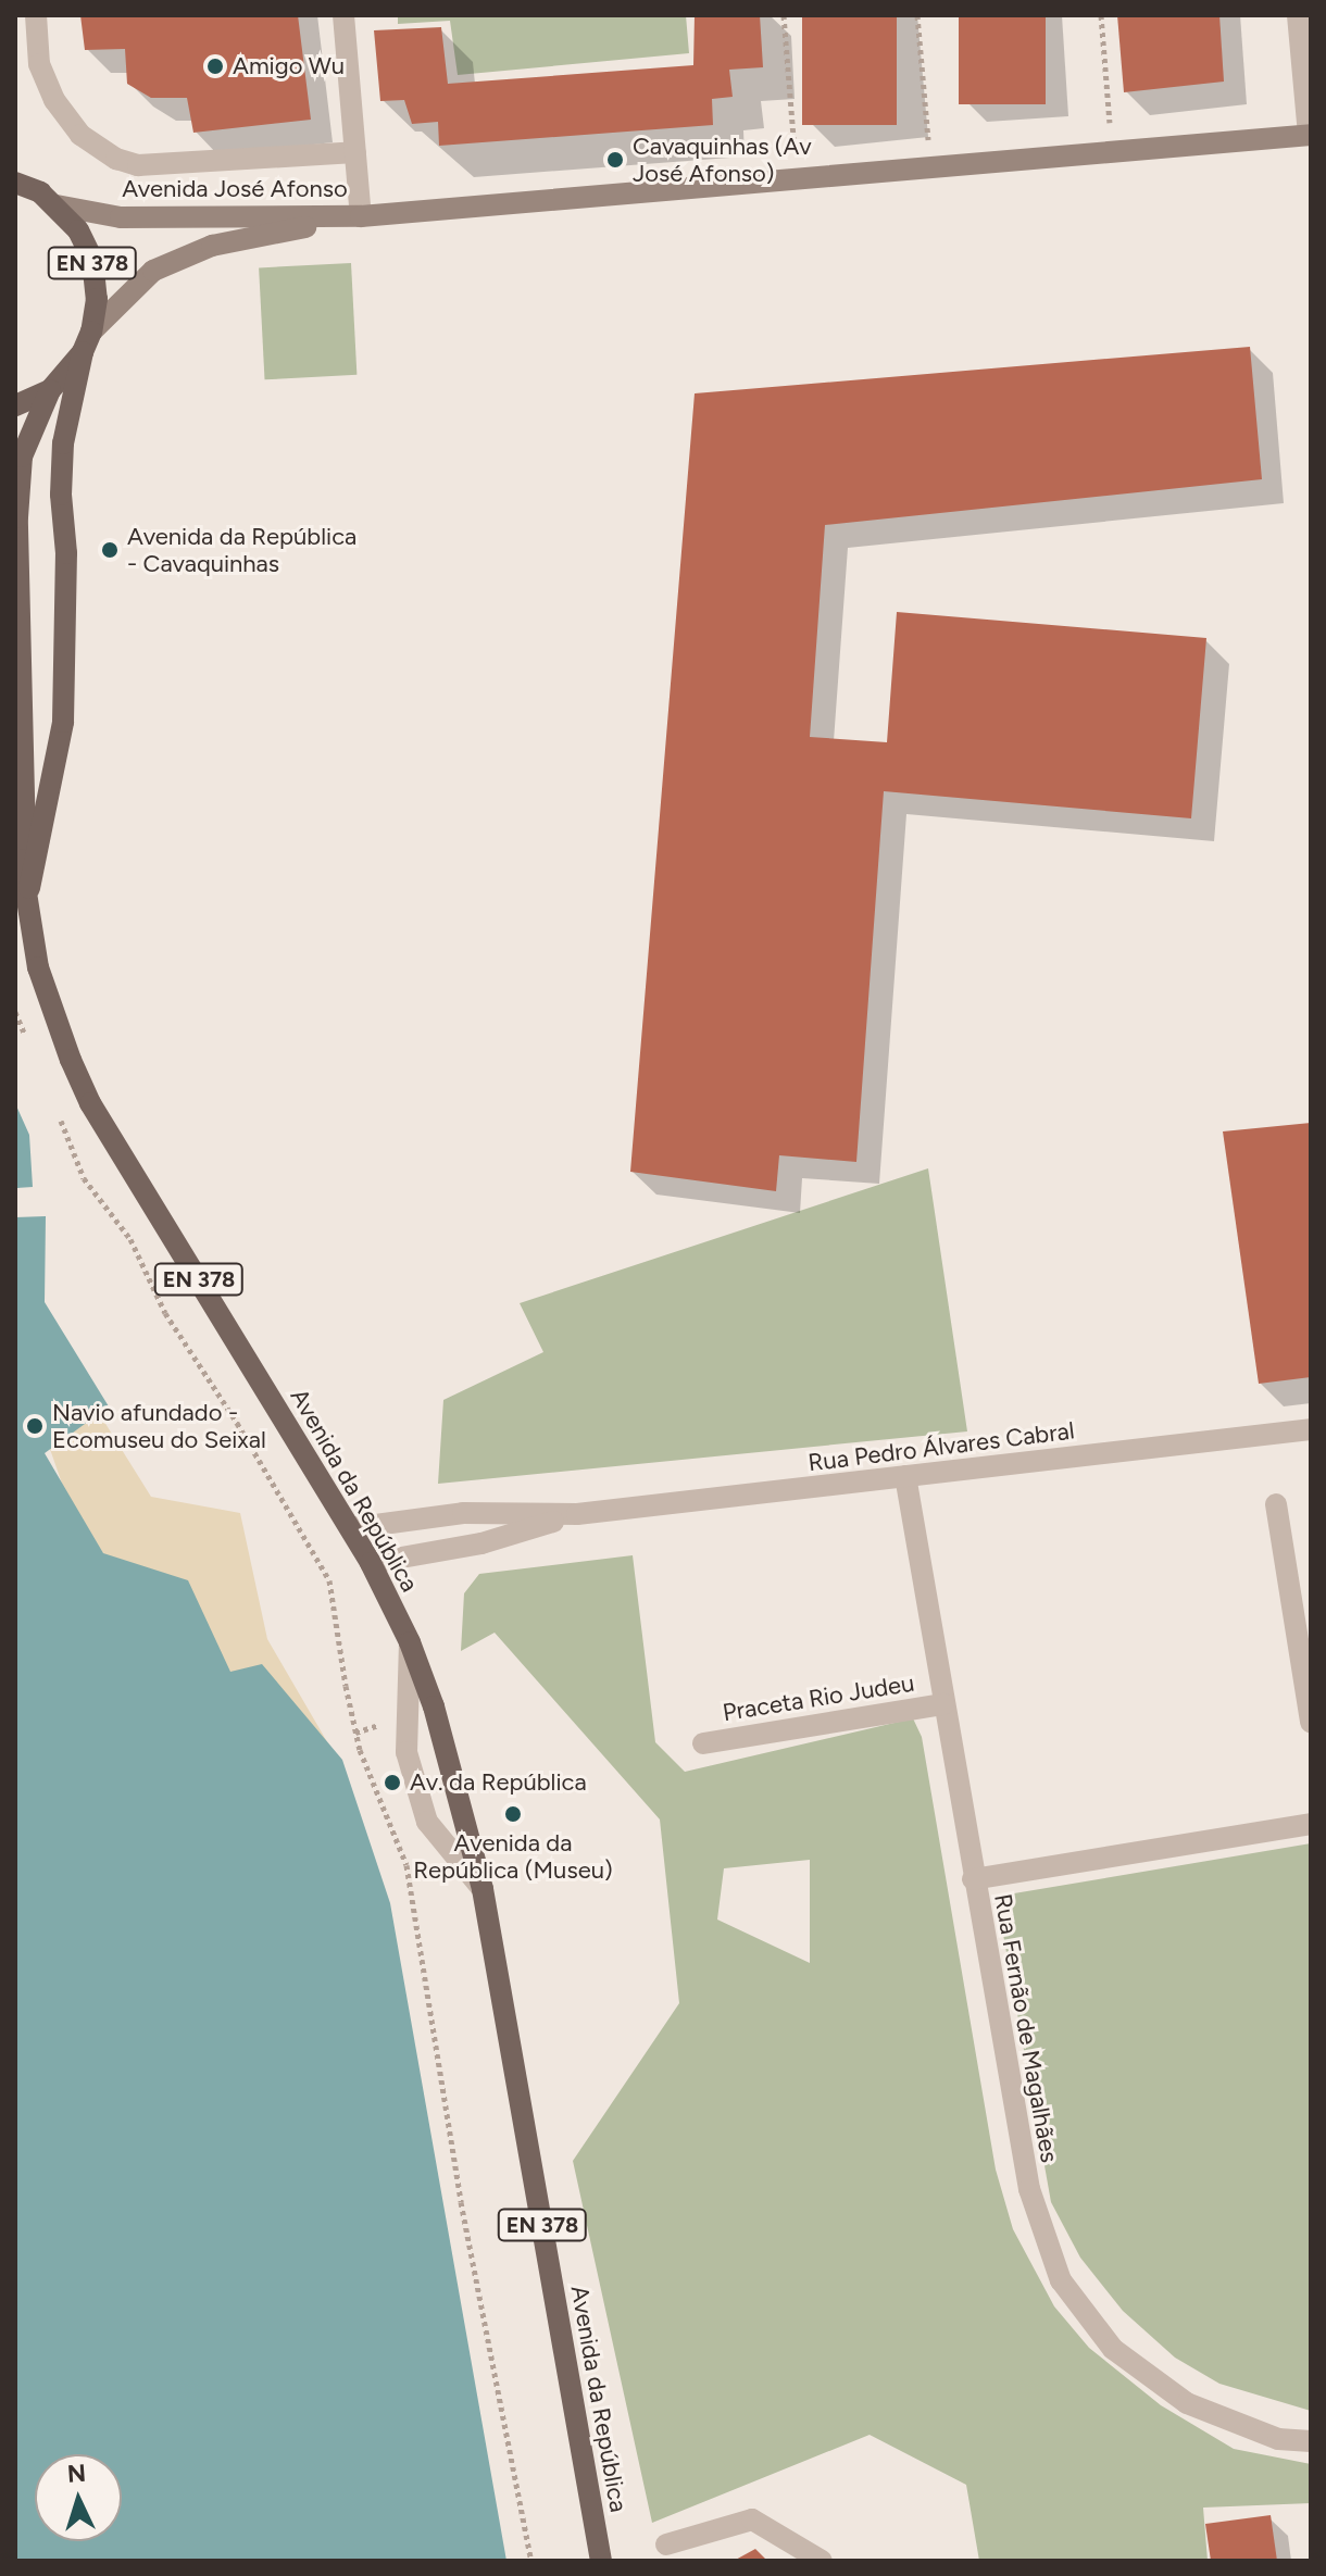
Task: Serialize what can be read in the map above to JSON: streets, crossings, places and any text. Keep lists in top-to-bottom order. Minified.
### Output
{"streets":{"main road":["EN 378","Avenida da República"],"street":["Avenida José Afonso","Rua Pedro Álvares Cabral","Praceta Rio Judeu","Rua Fernão de Magalhães"]},"crossings":[["Avenida José Afonso","EN 378"],["Avenida José Afonso","Avenida da República"],["EN 378","Avenida da República"],["Rua Pedro Álvares Cabral","Avenida da República"],["Rua Pedro Álvares Cabral","Rua Fernão de Magalhães"],["Praceta Rio Judeu","Rua Fernão de Magalhães"]],"places":["Amigo Wu","Cavaquinhas (Av José Afonso)","Avenida da República - Cavaquinhas","Navio afundado - Ecomuseu do Seixal","Av. da República","Avenida da República (Museu)"],"north":"top"}
